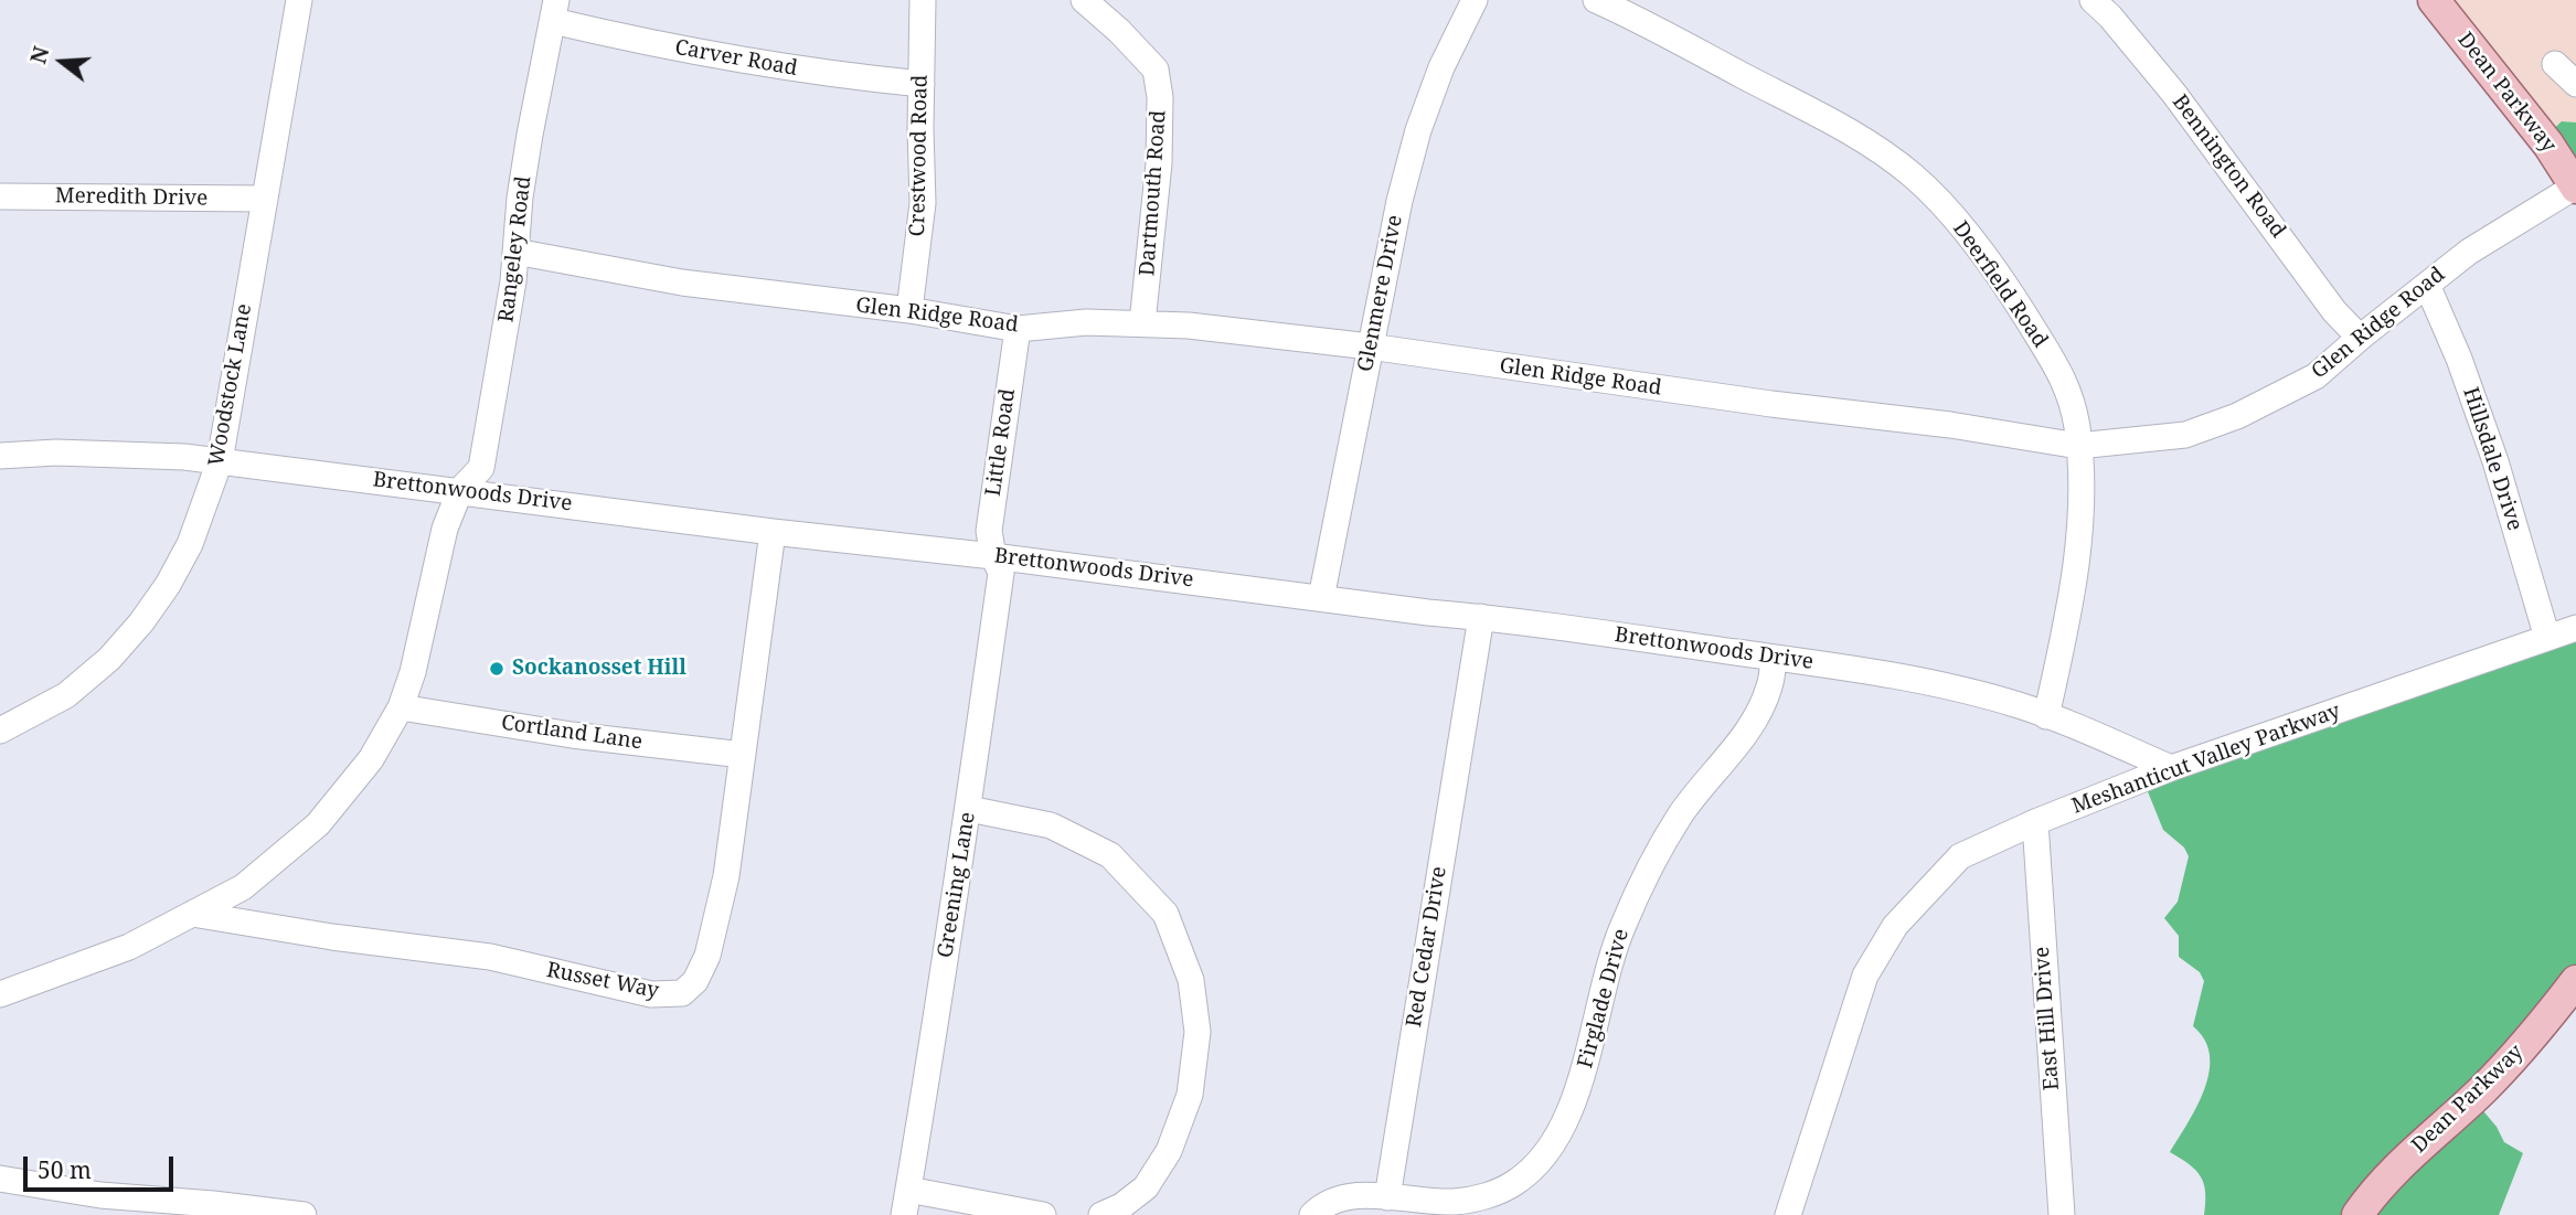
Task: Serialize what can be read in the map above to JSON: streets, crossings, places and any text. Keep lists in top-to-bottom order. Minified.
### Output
{"streets":{"main road":["Dean Parkway"],"street":["Carver Road","Crestwood Road","Bennington Road","Dartmouth Road","Meredith Drive","Rangeley Road","Deerfield Road","Glenmere Drive","Glen Ridge Road","Woodstock Lane","Little Road","Hillsdale Drive","Brettonwoods Drive","Cortland Lane","Meshanticut Valley Parkway","Greening Lane","Red Cedar Drive","Russet Way","Firglade Drive","East Hill Drive"]},"crossings":[["Carver Road","Crestwood Road"],["Carver Road","Rangeley Road"],["Dean Parkway","Glen Ridge Road"],["Crestwood Road","Glen Ridge Road"],["Bennington Road","Glen Ridge Road"],["Dartmouth Road","Glen Ridge Road"],["Meredith Drive","Woodstock Lane"],["Rangeley Road","Glen Ridge Road"],["Rangeley Road","Brettonwoods Drive"],["Rangeley Road","Cortland Lane"],["Rangeley Road","Russet Way"],["Deerfield Road","Glen Ridge Road"],["Deerfield Road","Brettonwoods Drive"],["Glenmere Drive","Glen Ridge Road"],["Glenmere Drive","Brettonwoods Drive"],["Glen Ridge Road","Little Road"],["Glen Ridge Road","Hillsdale Drive"],["Woodstock Lane","Brettonwoods Drive"],["Little Road","Brettonwoods Drive"],["Little Road","Greening Lane"],["Hillsdale Drive","Meshanticut Valley Parkway"],["Brettonwoods Drive","Meshanticut Valley Parkway"],["Brettonwoods Drive","Greening Lane"],["Brettonwoods Drive","Red Cedar Drive"],["Brettonwoods Drive","Russet Way"],["Brettonwoods Drive","Firglade Drive"],["Cortland Lane","Russet Way"],["Meshanticut Valley Parkway","East Hill Drive"],["Red Cedar Drive","Firglade Drive"]],"places":["Sockanosset Hill"],"scale_bar":"50 m","north":"left"}
